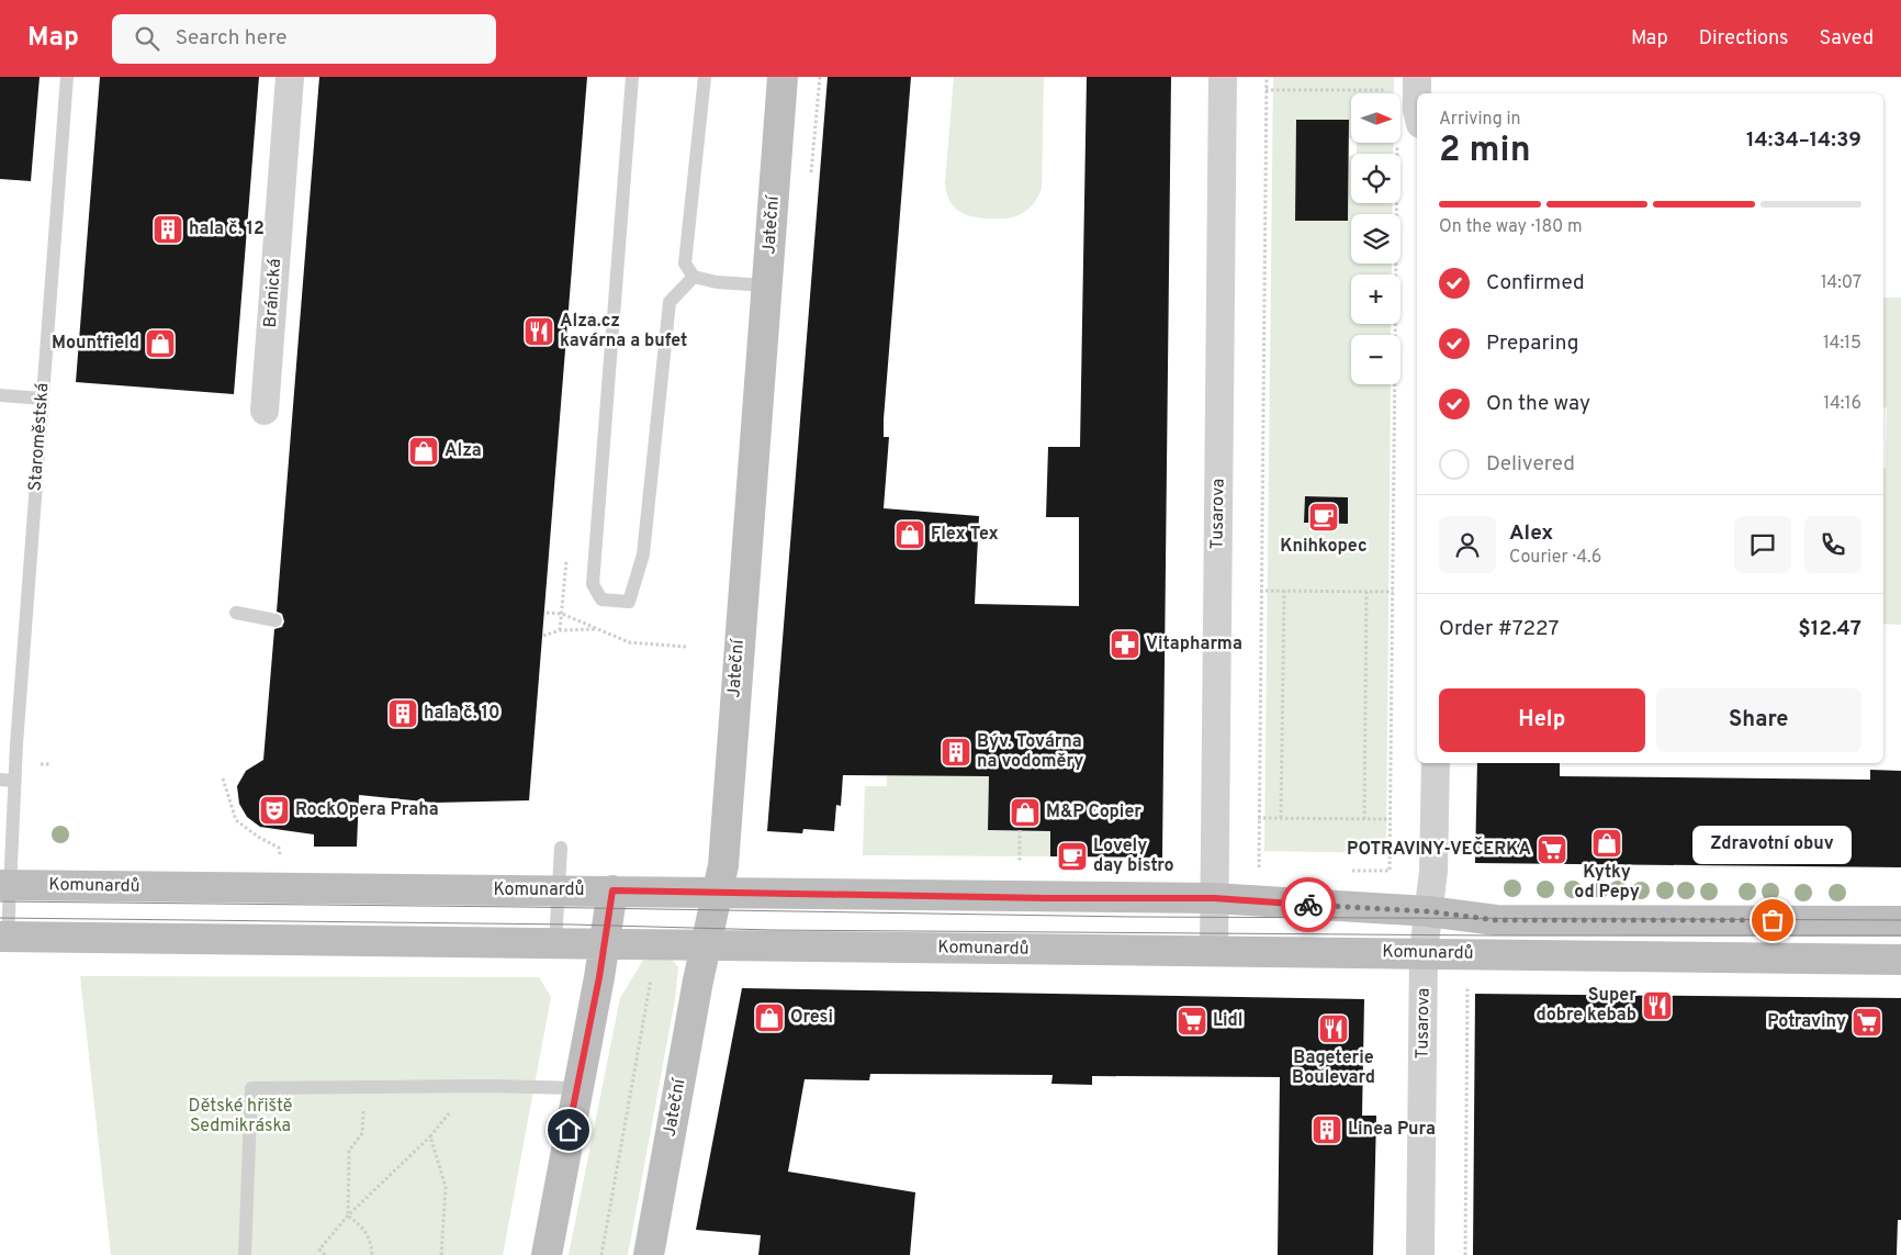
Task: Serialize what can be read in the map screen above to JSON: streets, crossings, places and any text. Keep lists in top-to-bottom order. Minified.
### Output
{"streets":{"street":["Jateční","Bránická","Tusarova","Komunardů"],"lane":["Staroměstská"]},"crossings":[["Jateční","Komunardů"],["Staroměstská","Komunardů"],["Tusarova","Komunardů"]],"parks":["Dětské hřiště Sedmikráska"],"places":{"building":["hala č. 12","hala č. 10","Býv. Továrna na vodoměry","Linea Pura"],"restaurant":["Alza.cz kavárna a bufet","Super dobre kebab","Bageterie Boulevard"],"shop":["Mountfield","Alza","Flex Tex","M&P Copier","Kytky od Pepy","Oresi"],"cafe":["Knihkopec","Lovely day bistro"],"pharmacy":["Vitapharma"],"theatre":["RockOpera Praha"],"supermarket":["POTRAVINY-VEČERKA","Lidl","Potraviny"],"other":["Zdravotní obuv"]},"north":"right","page":{"header":"Map","search":"Search here","nav":["Map","Directions","Saved"],"map_buttons":["+","−"],"heading":["2 min","Arriving in","14:34–14:39"],"panel":["Alex","Courier · 4.6","Order #7227","$12.47"],"bar":"On the way · 180 m","list":[["Confirmed","14:07"],["Preparing","14:15"],["On the way","14:16"],"Delivered"],"buttons":["Help","Share"],"bubble":"Zdravotní obuv"}}
